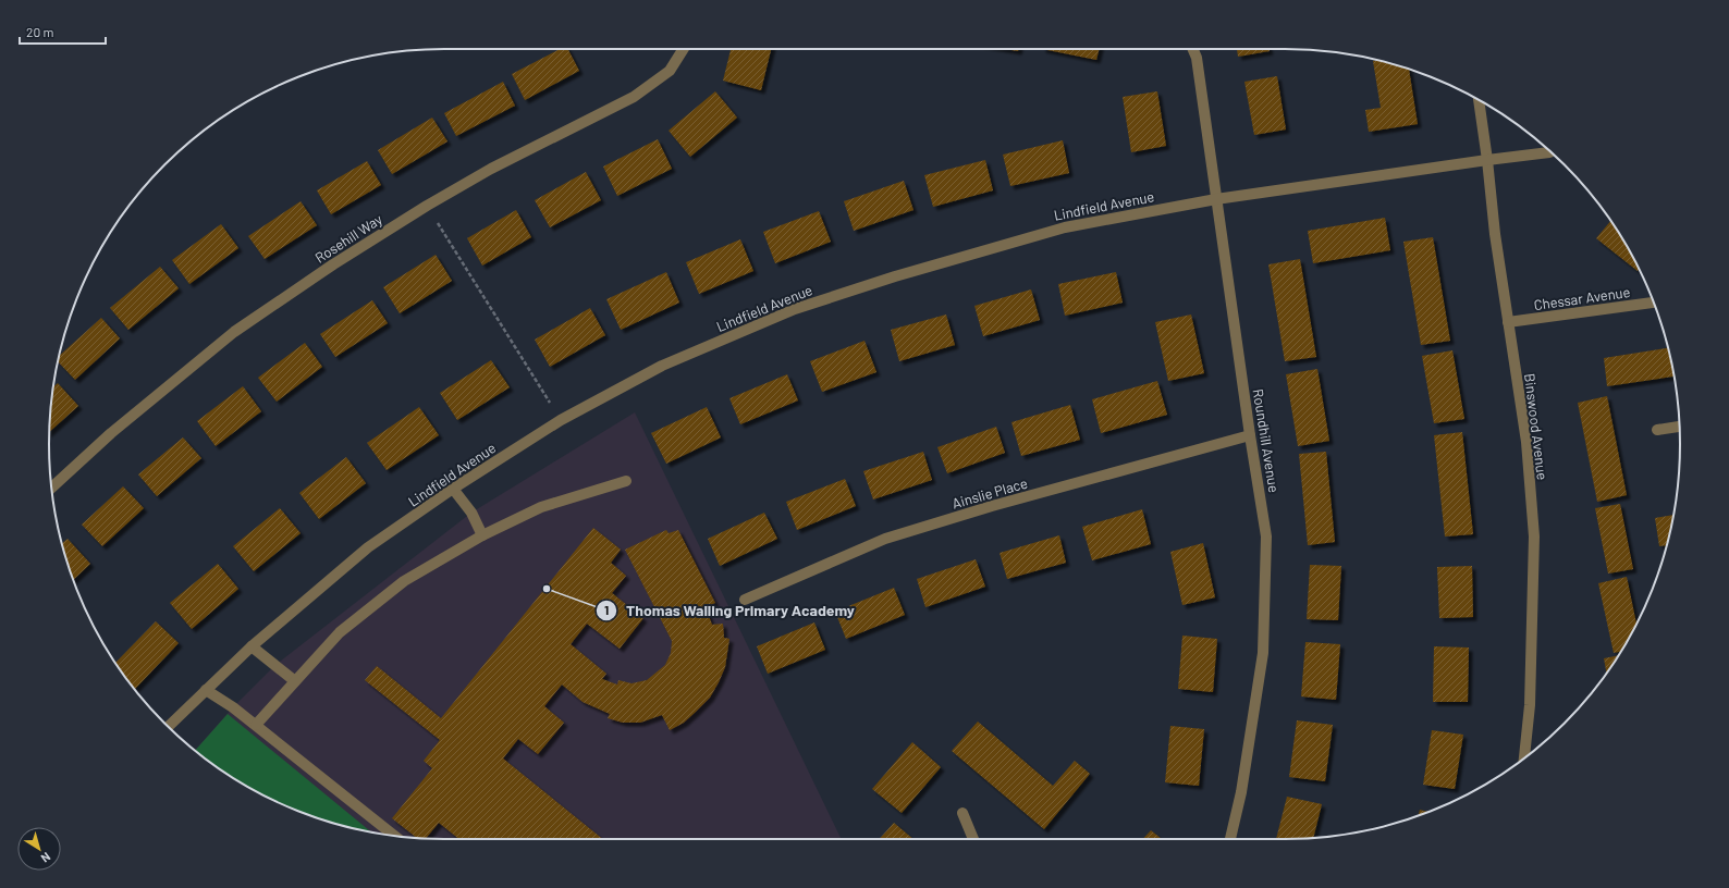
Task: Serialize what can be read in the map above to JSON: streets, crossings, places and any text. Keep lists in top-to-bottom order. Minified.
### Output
{"streets":{"street":["Lindfield Avenue","Rosehill Way","Chessar Avenue","Binswood Avenue","Roundhill Avenue","Ainslie Place"]},"crossings":[["Lindfield Avenue","Binswood Avenue"],["Lindfield Avenue","Roundhill Avenue"],["Chessar Avenue","Binswood Avenue"],["Roundhill Avenue","Ainslie Place"]],"places":["Thomas Walling Primary Academy"],"scale_bar":"20 m","north":"bottom right"}
